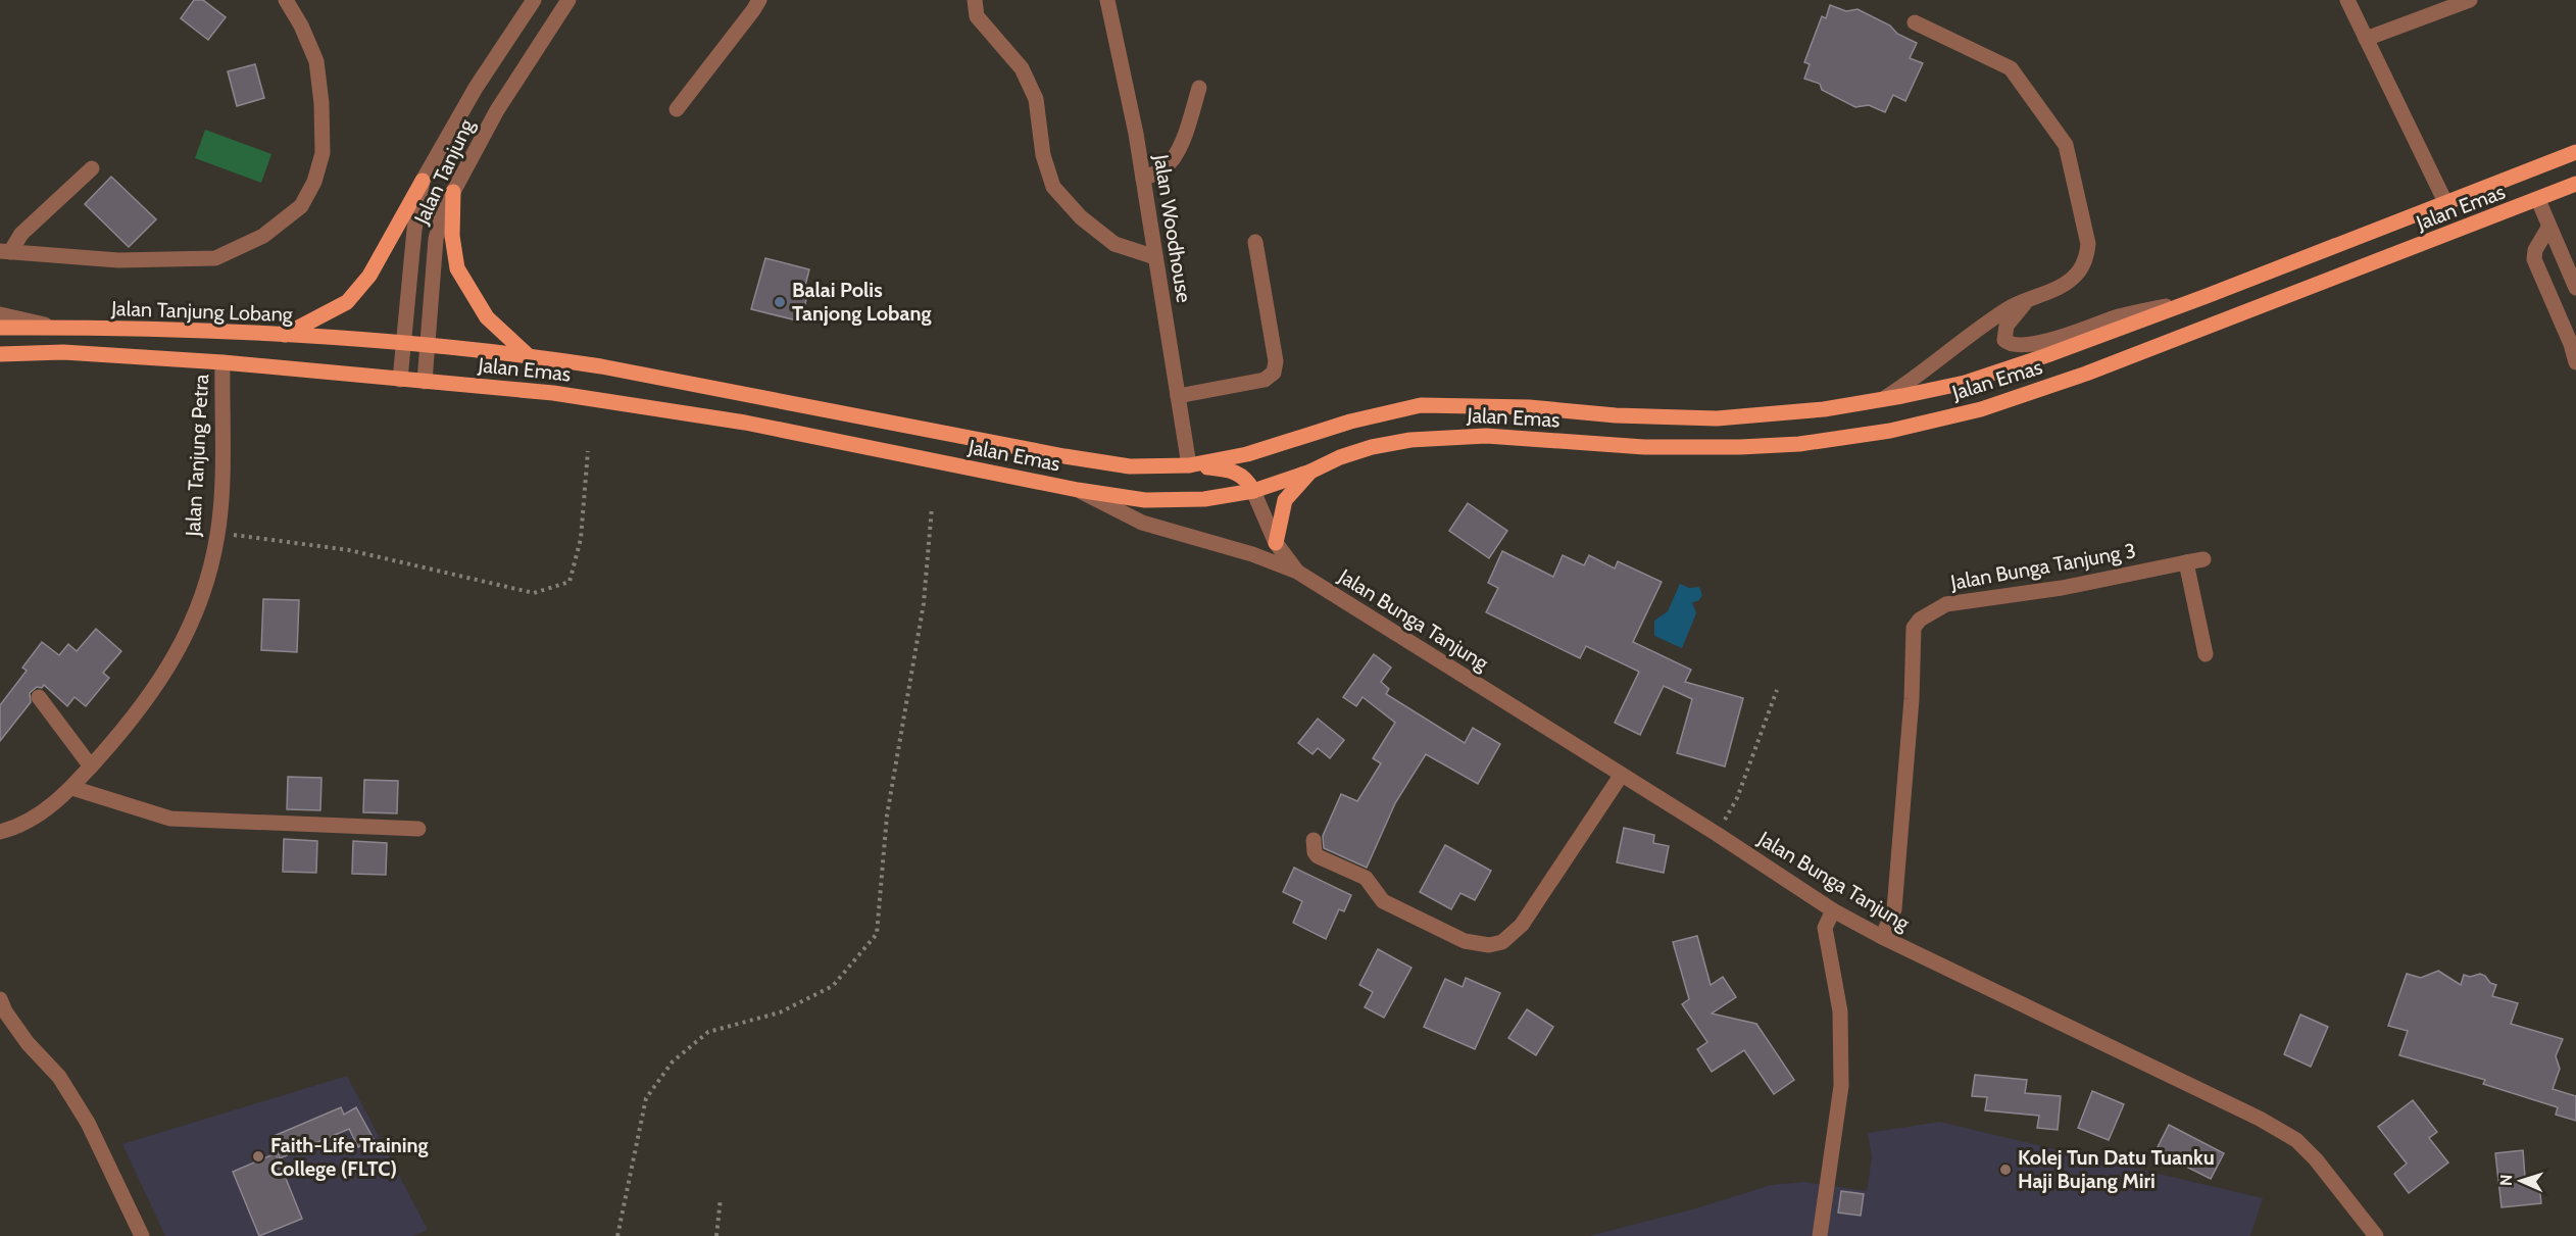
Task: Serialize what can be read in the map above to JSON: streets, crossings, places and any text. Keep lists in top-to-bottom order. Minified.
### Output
{"streets":{"main road":["Jalan Emas","Jalan Tanjung Lobang"],"street":["Jalan Tanjung","Jalan Woodhouse","Jalan Tanjung Petra","Jalan Bunga Tanjung 3","Jalan Bunga Tanjung"]},"crossings":[["Jalan Tanjung","Jalan Emas"],["Jalan Tanjung","Jalan Tanjung Lobang"],["Jalan Emas","Jalan Woodhouse"],["Jalan Emas","Jalan Tanjung Lobang"],["Jalan Bunga Tanjung 3","Jalan Bunga Tanjung"]],"places":["Balai Polis Tanjong Lobang","Faith-Life Training College (FLTC)","Kolej Tun Datu Tuanku Haji Bujang Miri"],"north":"left"}
